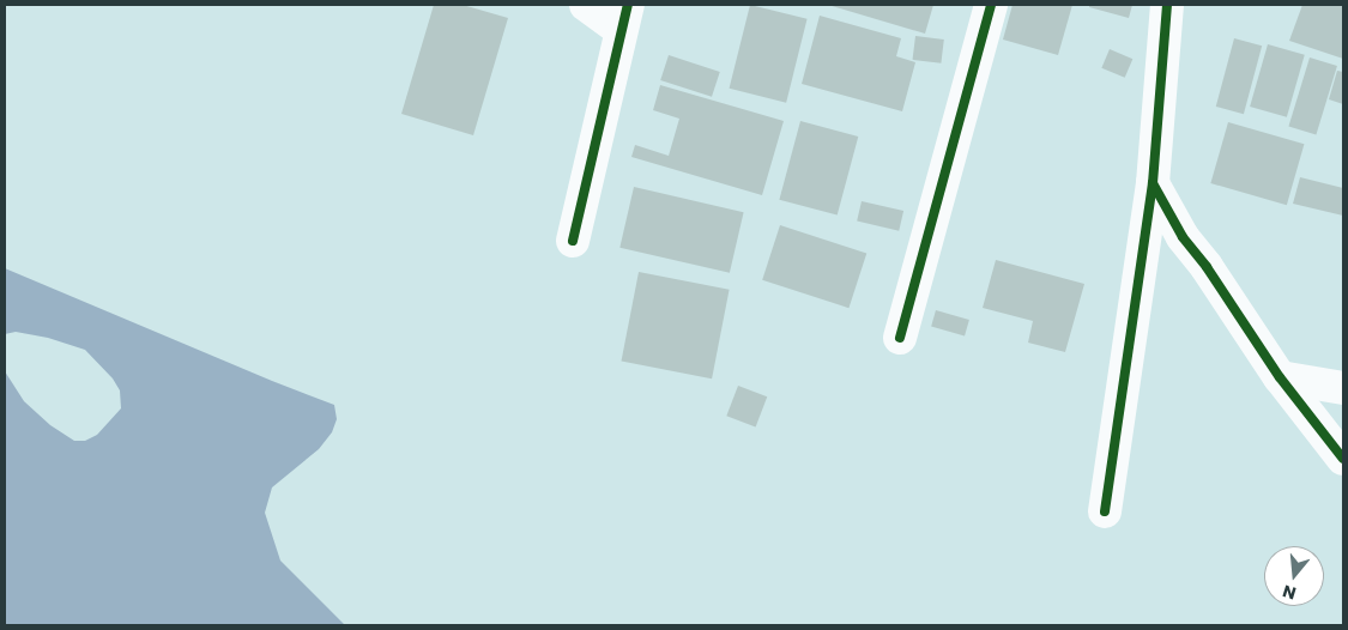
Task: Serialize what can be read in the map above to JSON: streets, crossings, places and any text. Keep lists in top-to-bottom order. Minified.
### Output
{"north":"bottom"}
